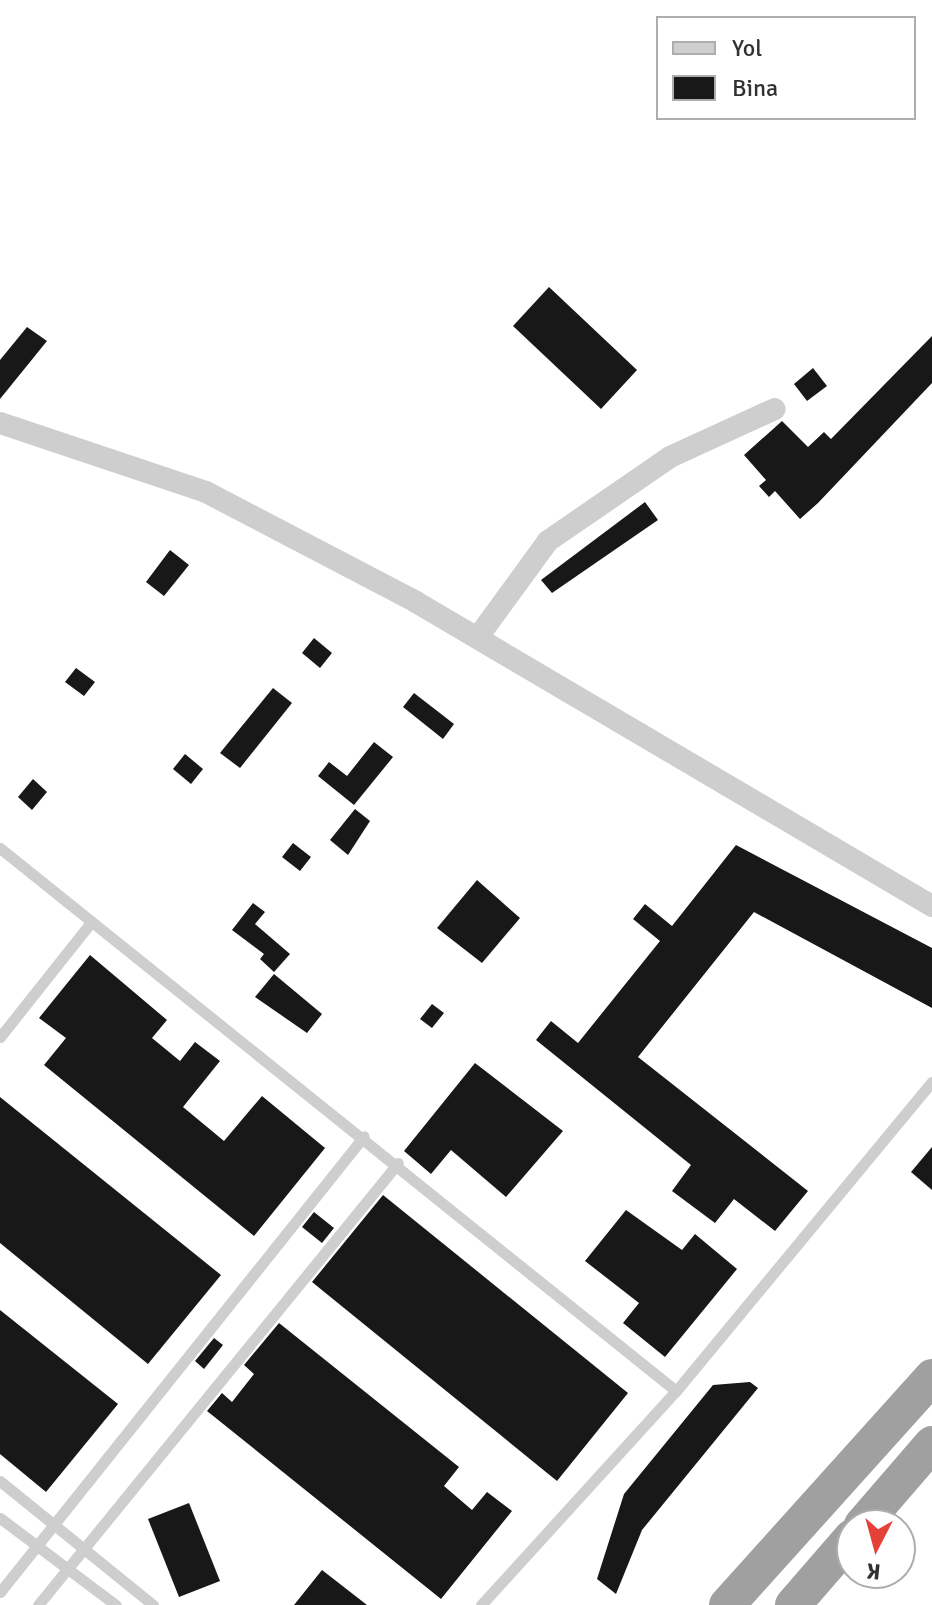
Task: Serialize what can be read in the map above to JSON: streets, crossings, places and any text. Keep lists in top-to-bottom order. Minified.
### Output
{"legend":["Yol","Bina"],"north":"bottom"}
